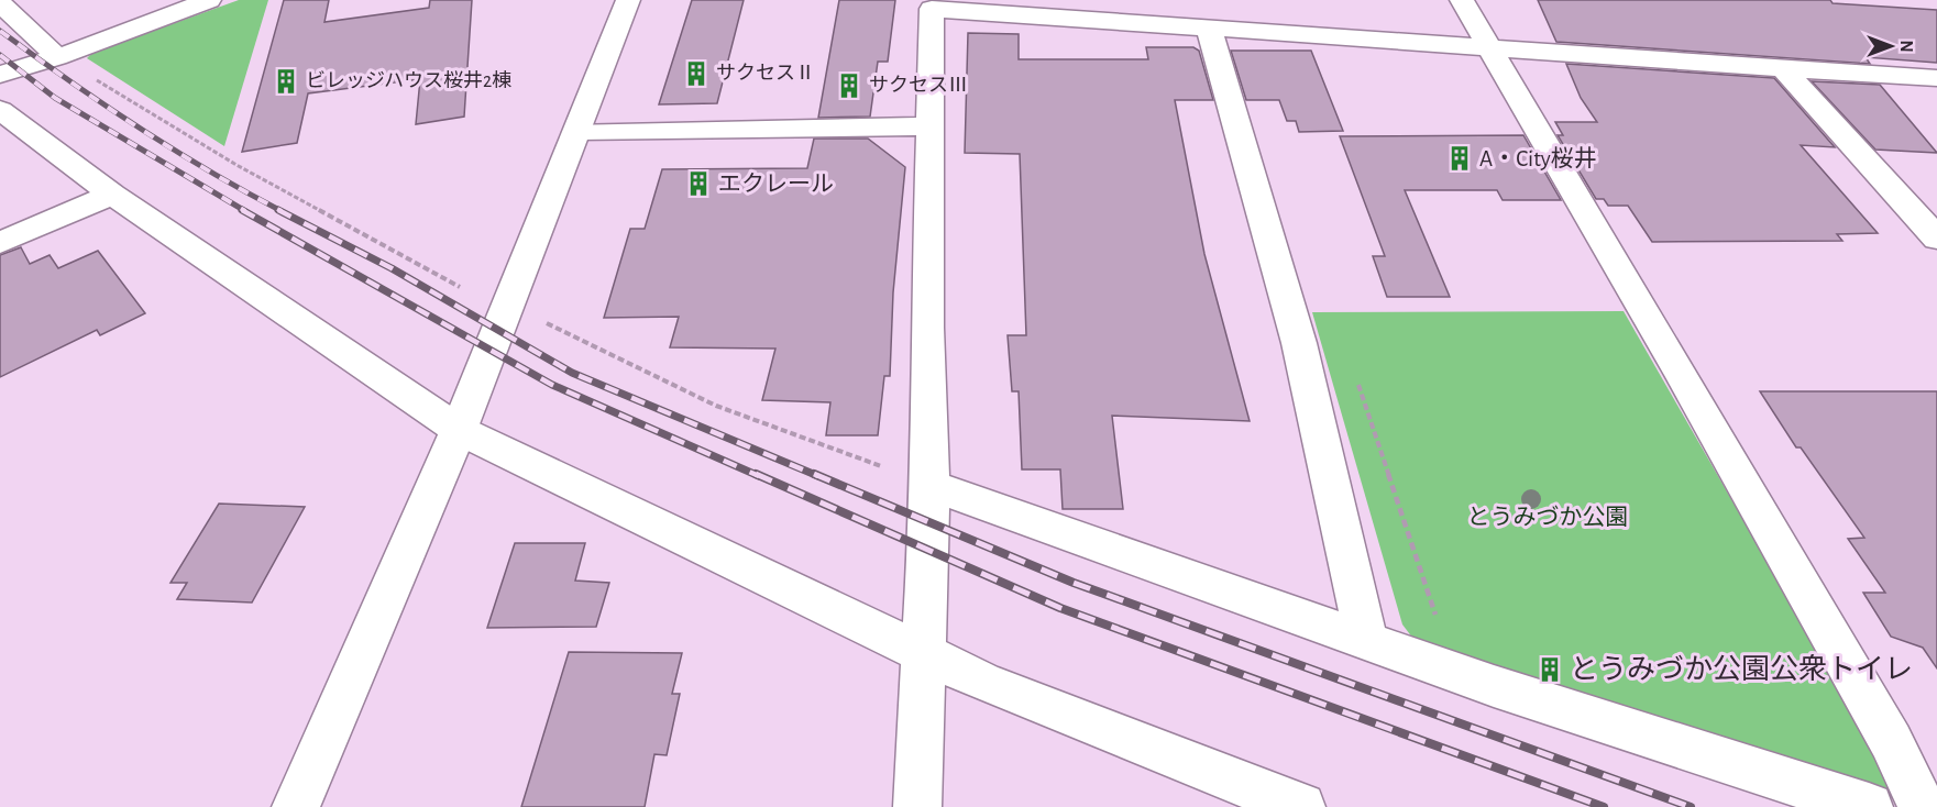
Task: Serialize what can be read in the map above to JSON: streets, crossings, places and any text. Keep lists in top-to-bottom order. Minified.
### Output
{"parks":["とうみづか公園"],"places":{"building":["サクセスⅡ","ビレッジハウス桜井2棟","サクセスⅢ","A・City桜井","エクレール","とうみづか公園公衆トイレ"]},"north":"right"}
